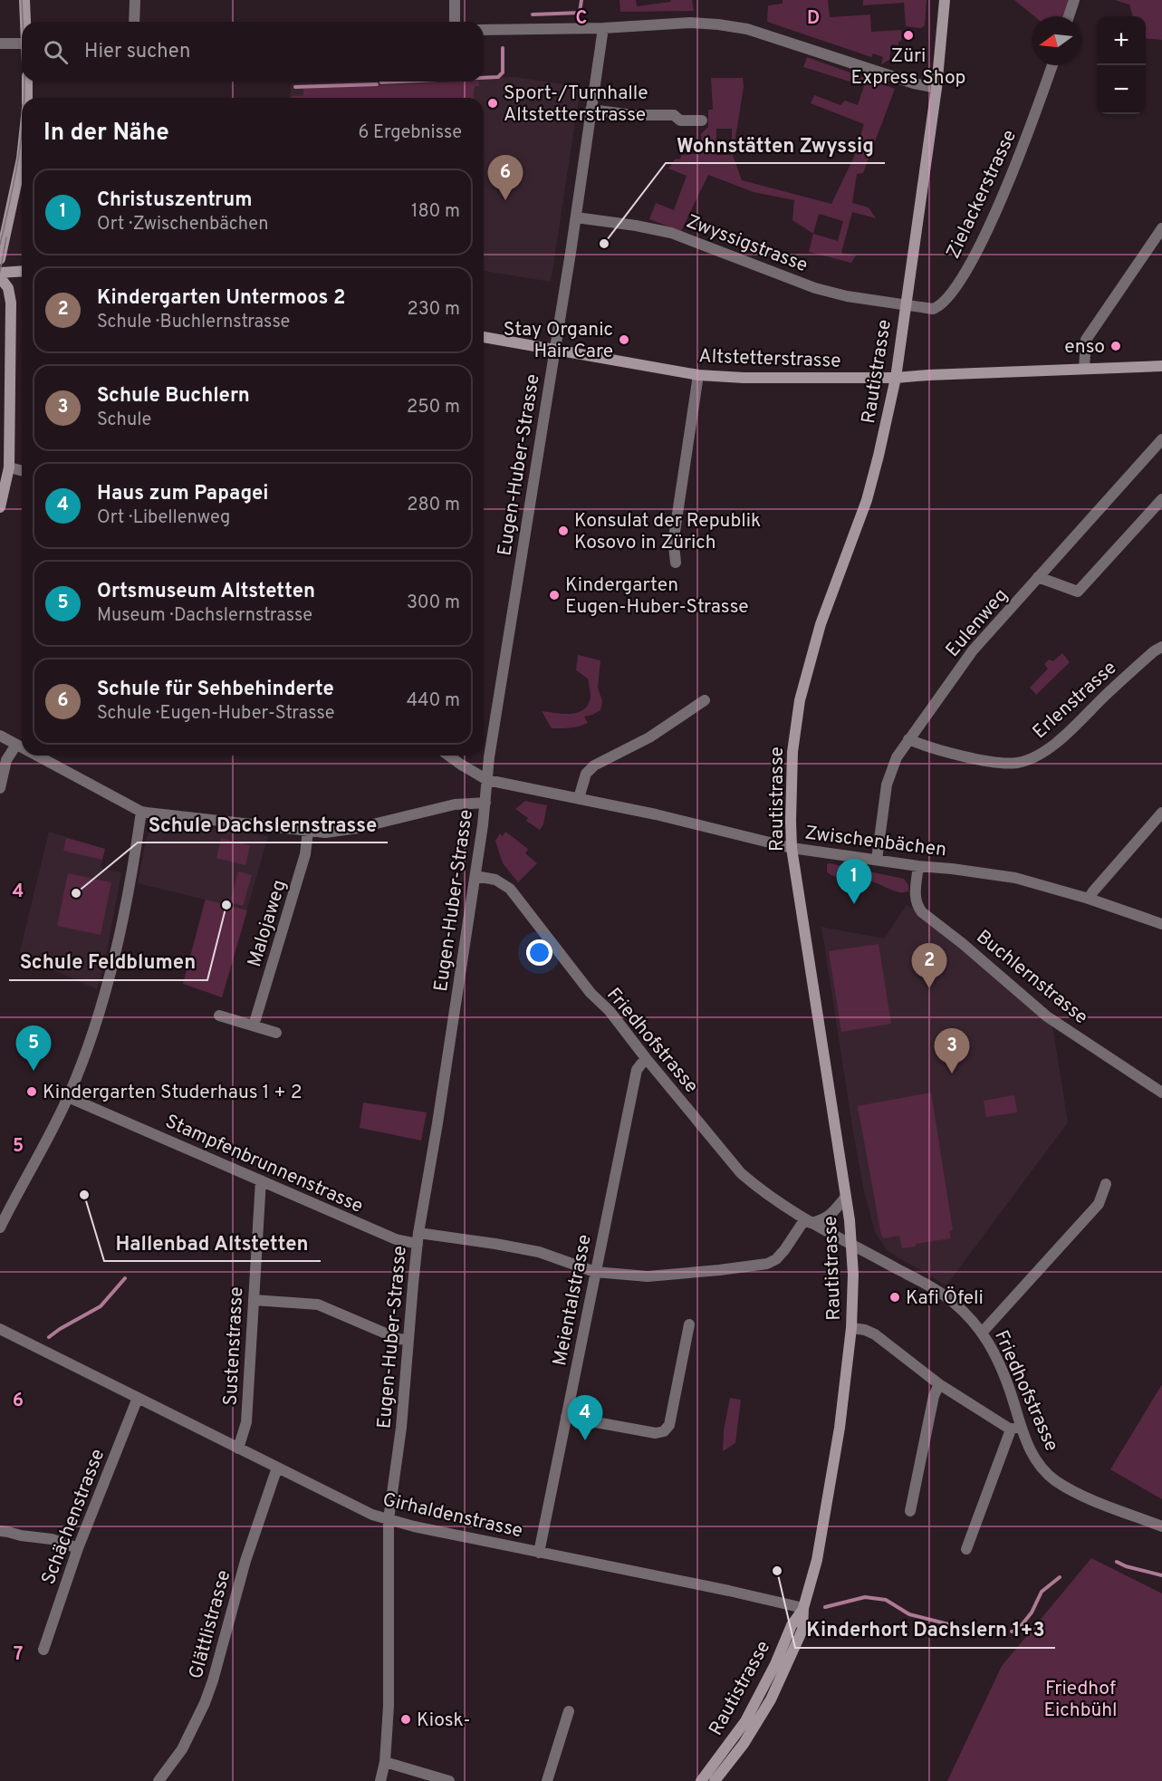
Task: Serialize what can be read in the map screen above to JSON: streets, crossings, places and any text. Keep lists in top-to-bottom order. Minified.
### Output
{"streets":{"street":["Zielackerstrasse","Zwyssigstrasse","Altstetterstrasse","Rautistrasse","Eugen-Huber-Strasse","Eulenweg","Erlenstrasse","Zwischenbächen","Malojaweg","Buchlernstrasse","Friedhofstrasse","Stampfenbrunnenstrasse","Meientalstrasse","Sustenstrasse","Girhaldenstrasse","Schächenstrasse","Glättlistrasse"]},"crossings":[["Zielackerstrasse","Zwyssigstrasse"],["Zielackerstrasse","Rautistrasse"],["Zwyssigstrasse","Rautistrasse"],["Zwyssigstrasse","Eugen-Huber-Strasse"],["Altstetterstrasse","Rautistrasse"],["Altstetterstrasse","Eugen-Huber-Strasse"],["Rautistrasse","Zwischenbächen"],["Rautistrasse","Friedhofstrasse"],["Rautistrasse","Girhaldenstrasse"],["Eugen-Huber-Strasse","Zwischenbächen"],["Eugen-Huber-Strasse","Friedhofstrasse"],["Eugen-Huber-Strasse","Stampfenbrunnenstrasse"],["Eugen-Huber-Strasse","Girhaldenstrasse"],["Eulenweg","Erlenstrasse"],["Eulenweg","Zwischenbächen"],["Zwischenbächen","Buchlernstrasse"],["Friedhofstrasse","Stampfenbrunnenstrasse"],["Friedhofstrasse","Meientalstrasse"],["Stampfenbrunnenstrasse","Meientalstrasse"],["Stampfenbrunnenstrasse","Sustenstrasse"],["Meientalstrasse","Girhaldenstrasse"],["Sustenstrasse","Girhaldenstrasse"],["Girhaldenstrasse","Schächenstrasse"],["Girhaldenstrasse","Glättlistrasse"]],"parks":["Friedhof Eichbühl"],"places":["Züri Express Shop","Sport-/Turnhalle Altstetterstrasse","Wohnstätten Zwyssig","Stay Organic Hair Care","enso","Konsulat der Republik Kosovo in Zürich","Kindergarten Eugen-Huber-Strasse","Schule Dachslernstrasse","Schule Feldblumen","Kindergarten Studerhaus 1 + 2","Hallenbad Altstetten","Kafi Öfeli","Kinderhort Dachslern 1+3","Kiosk-"],"north":"left","page":{"map_buttons":["+","−"],"search":"Hier suchen","heading":["In der Nähe","6 Ergebnisse"],"pins":["6","1","2","5","3","4"],"list":[{"mark":"1","name":"Christuszentrum","note":"Ort · Zwischenbächen","value":"180 m"},{"mark":"2","name":"Kindergarten Untermoos 2","note":"Schule · Buchlernstrasse","value":"230 m"},{"mark":"3","name":"Schule Buchlern","note":"Schule","value":"250 m"},{"mark":"4","name":"Haus zum Papagei","note":"Ort · Libellenweg","value":"280 m"},{"mark":"5","name":"Ortsmuseum Altstetten","note":"Museum · Dachslernstrasse","value":"300 m"},{"mark":"6","name":"Schule für Sehbehinderte","note":"Schule · Eugen-Huber-Strasse","value":"440 m"}]},"grid":{"columns":["C","D"],"rows":["4","5","6","7"]}}
